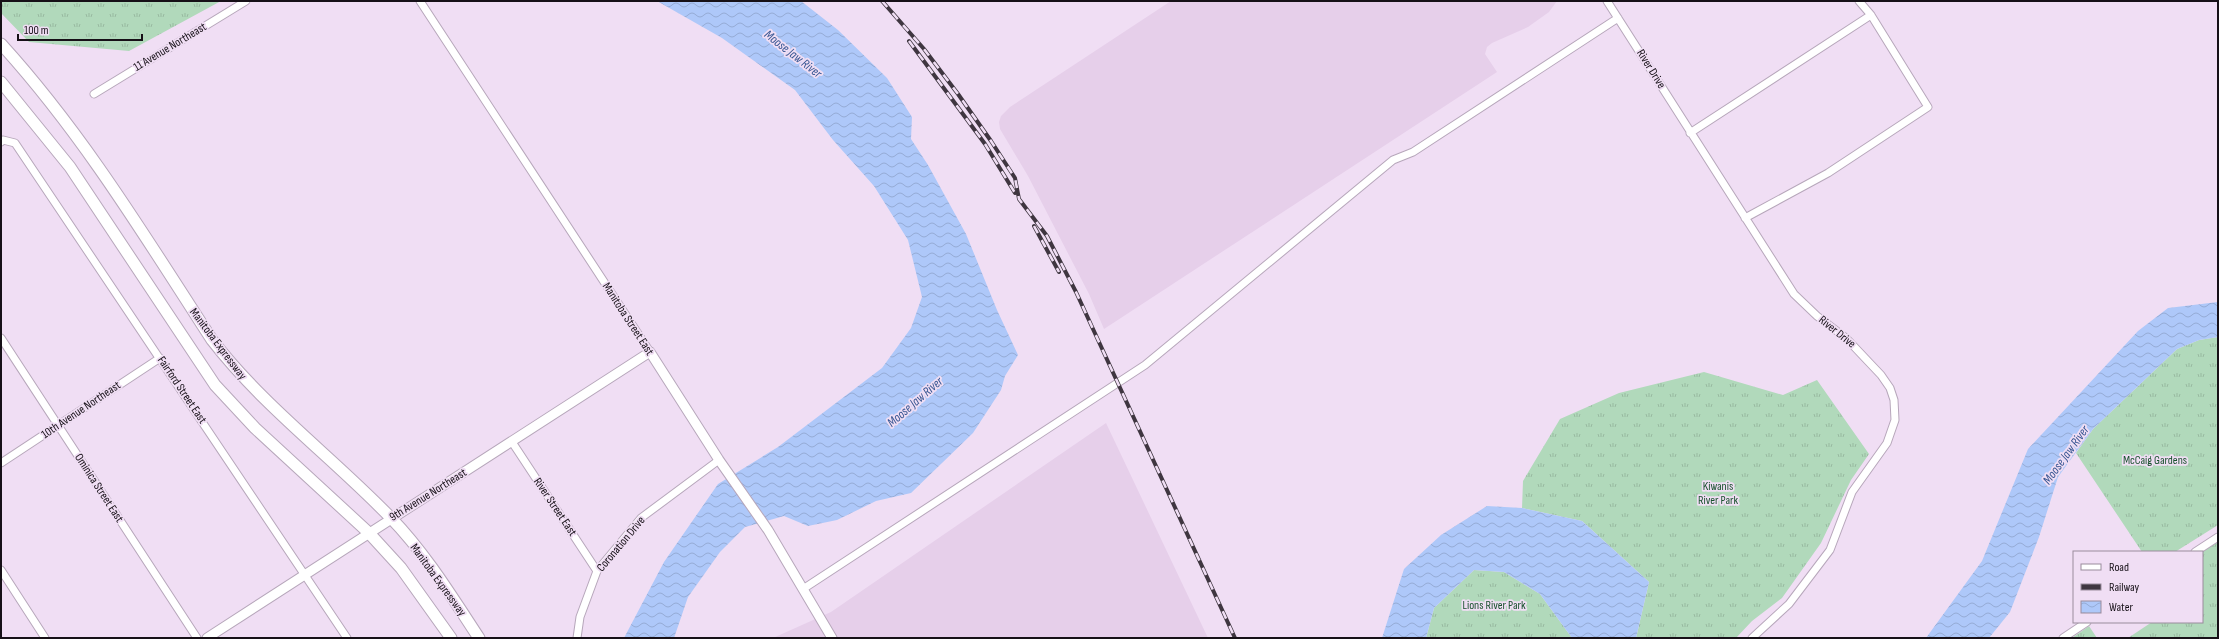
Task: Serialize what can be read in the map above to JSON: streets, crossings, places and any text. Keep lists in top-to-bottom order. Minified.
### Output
{"streets":{"main road":["Manitoba Expressway"],"street":["11 Avenue Northeast","River Drive","Manitoba Street East","Fairford Street East","10th Avenue Northeast","Ominica Street East","9th Avenue Northeast","River Street East","Coronation Drive"]},"crossings":[["Manitoba Street East","9th Avenue Northeast"],["Manitoba Street East","Coronation Drive"],["Manitoba Expressway","9th Avenue Northeast"],["Fairford Street East","10th Avenue Northeast"],["Fairford Street East","9th Avenue Northeast"],["10th Avenue Northeast","Ominica Street East"],["9th Avenue Northeast","River Street East"],["River Street East","Coronation Drive"]],"water":["Moose Jaw River"],"parks":["McCaig Gardens","Kiwanis River Park","Lions River Park"],"legend":["Road","Railway","Water"],"scale_bar":"100 m"}
